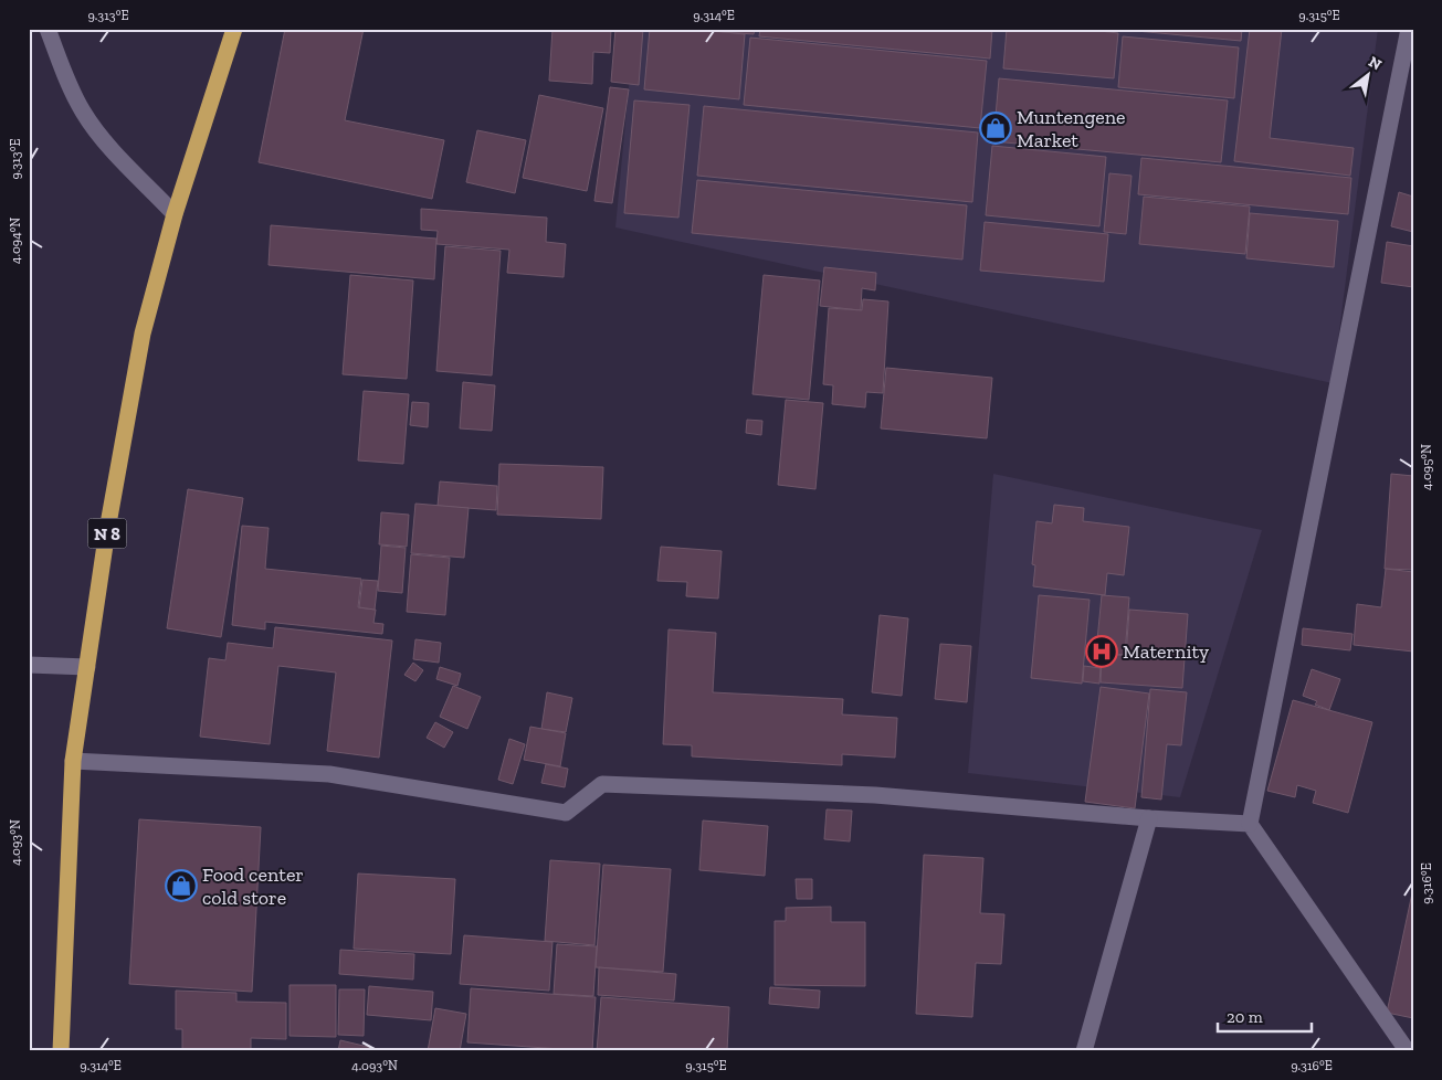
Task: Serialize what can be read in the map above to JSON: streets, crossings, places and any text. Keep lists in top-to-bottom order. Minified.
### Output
{"streets":{"highway":["N 8"]},"places":{"shop":["Muntengene Market","Food center cold store"],"hospital":["Maternity"]},"scale_bar":"20 m","north":"top right","coordinates":["9.313°E","9.314°E","9.315°E","4.094°N","4.095°N","4.093°N","9.316°E"]}
